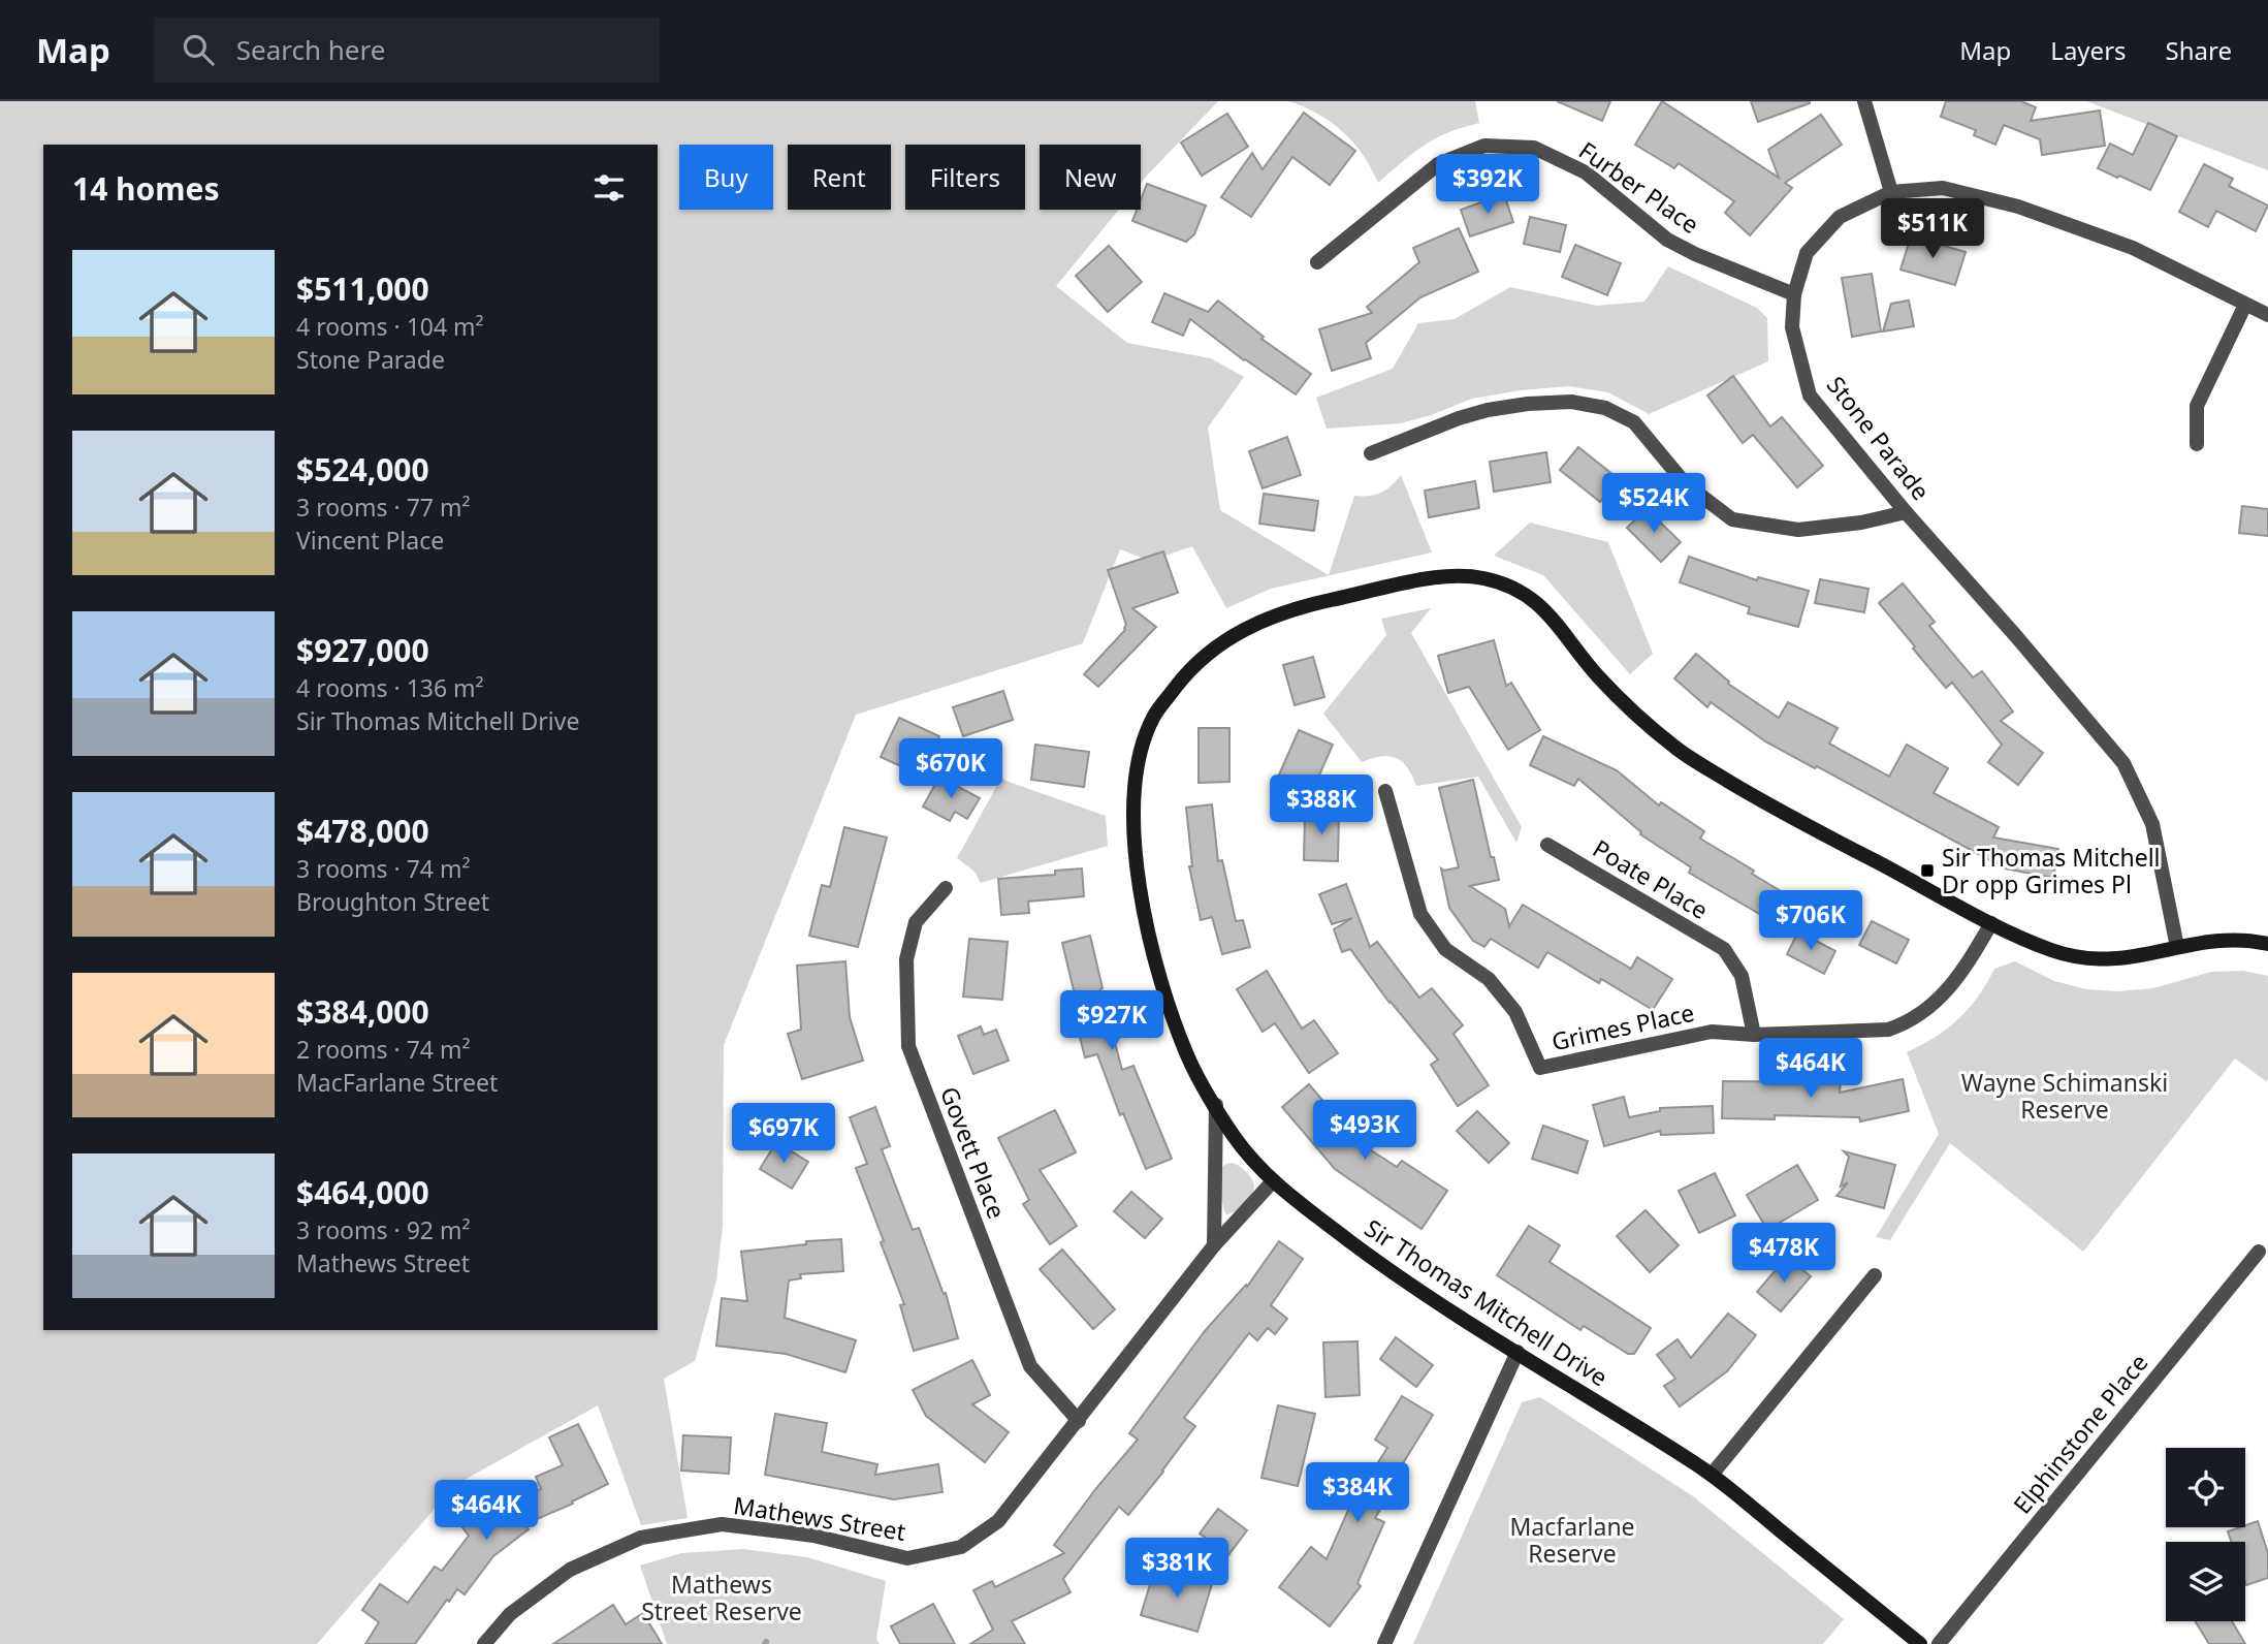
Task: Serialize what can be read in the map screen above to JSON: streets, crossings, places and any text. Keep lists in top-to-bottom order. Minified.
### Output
{"streets":{"street":["Furber Place","Stone Parade","Poate Place","Grimes Place","Govett Place","Sir Thomas Mitchell Drive","Elphinstone Place","Mathews Street"]},"crossings":[["Furber Place","Stone Parade"],["Stone Parade","Sir Thomas Mitchell Drive"],["Poate Place","Grimes Place"],["Grimes Place","Sir Thomas Mitchell Drive"],["Govett Place","Mathews Street"],["Sir Thomas Mitchell Drive","Mathews Street"]],"parks":["Wayne Schimanski Reserve","Macfarlane Reserve","Mathews Street Reserve"],"places":{"transit":["Sir Thomas Mitchell Dr opp Grimes Pl"]},"page":{"header":"Map","search":"Search here","nav":["Map","Layers","Share"],"chip":["Buy","Rent","Filters","New"],"heading":"14 homes","price":["$392K","$511K","$524K","$670K","$388K","$706K","$927K","$464K","$493K","$697K","$478K","$384K","$464K","$381K"],"list":[{"name":"$511,000","note":"4 rooms · 104 m² · Stone Parade"},{"name":"$524,000","note":"3 rooms · 77 m² · Vincent Place"},{"name":"$927,000","note":"4 rooms · 136 m² · Sir Thomas Mitchell Drive"},{"name":"$478,000","note":"3 rooms · 74 m² · Broughton Street"},{"name":"$384,000","note":"2 rooms · 74 m² · MacFarlane Street"},{"name":"$464,000","note":"3 rooms · 92 m² · Mathews Street"}]}}
